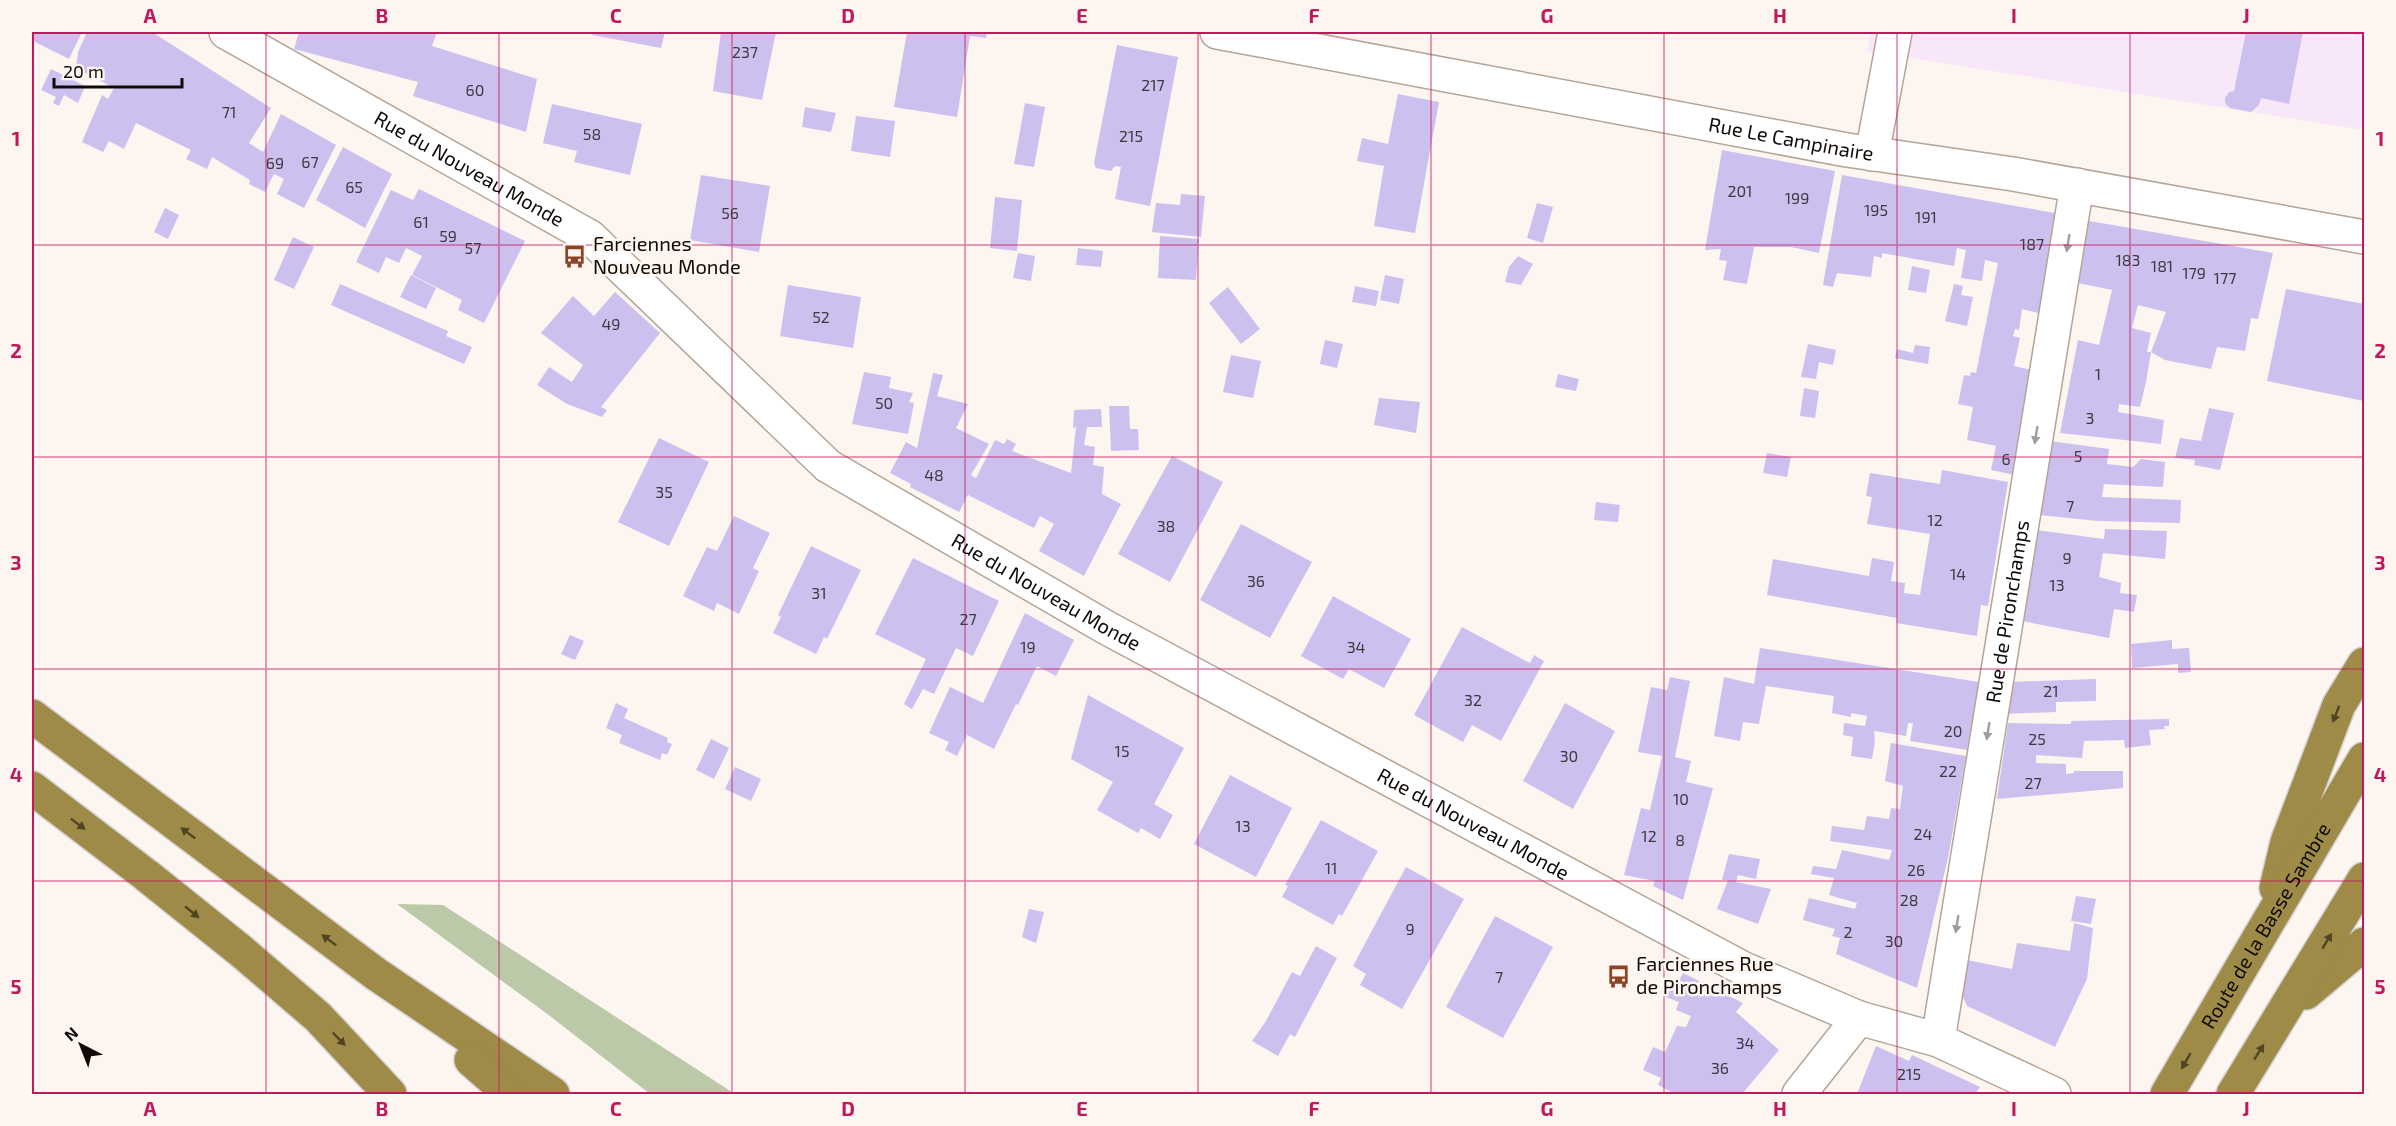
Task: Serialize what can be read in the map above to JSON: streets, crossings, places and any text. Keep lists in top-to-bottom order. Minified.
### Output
{"streets":{"highway":["Route de la Basse Sambre"],"street":["Rue Le Campinaire","Rue du Nouveau Monde","Rue de Pironchamps"]},"crossings":[["Rue Le Campinaire","Rue de Pironchamps"],["Rue du Nouveau Monde","Rue de Pironchamps"]],"one_way":["Rue de Pironchamps"],"places":{"bus stop":["Farciennes Nouveau Monde","Farciennes Rue de Pironchamps"]},"house_numbers":["237","217","60","71","58","215","67","69","65","201","199","195","56","191","61","59","187","57","183","181","179","177","52","49","1","50","3","5","6","48","35","7","12","38","9","14","36","13","31","27","19","34","21","32","20","25","15","30","22","27","10","13","24","12","8","11","26","28","9","2","30","7","34","36","215"],"scale_bar":"20 m","north":"top left","grid":{"columns":["A","B","C","D","E","F","G","H","I","J"],"rows":["1","2","3","4","5"]}}
